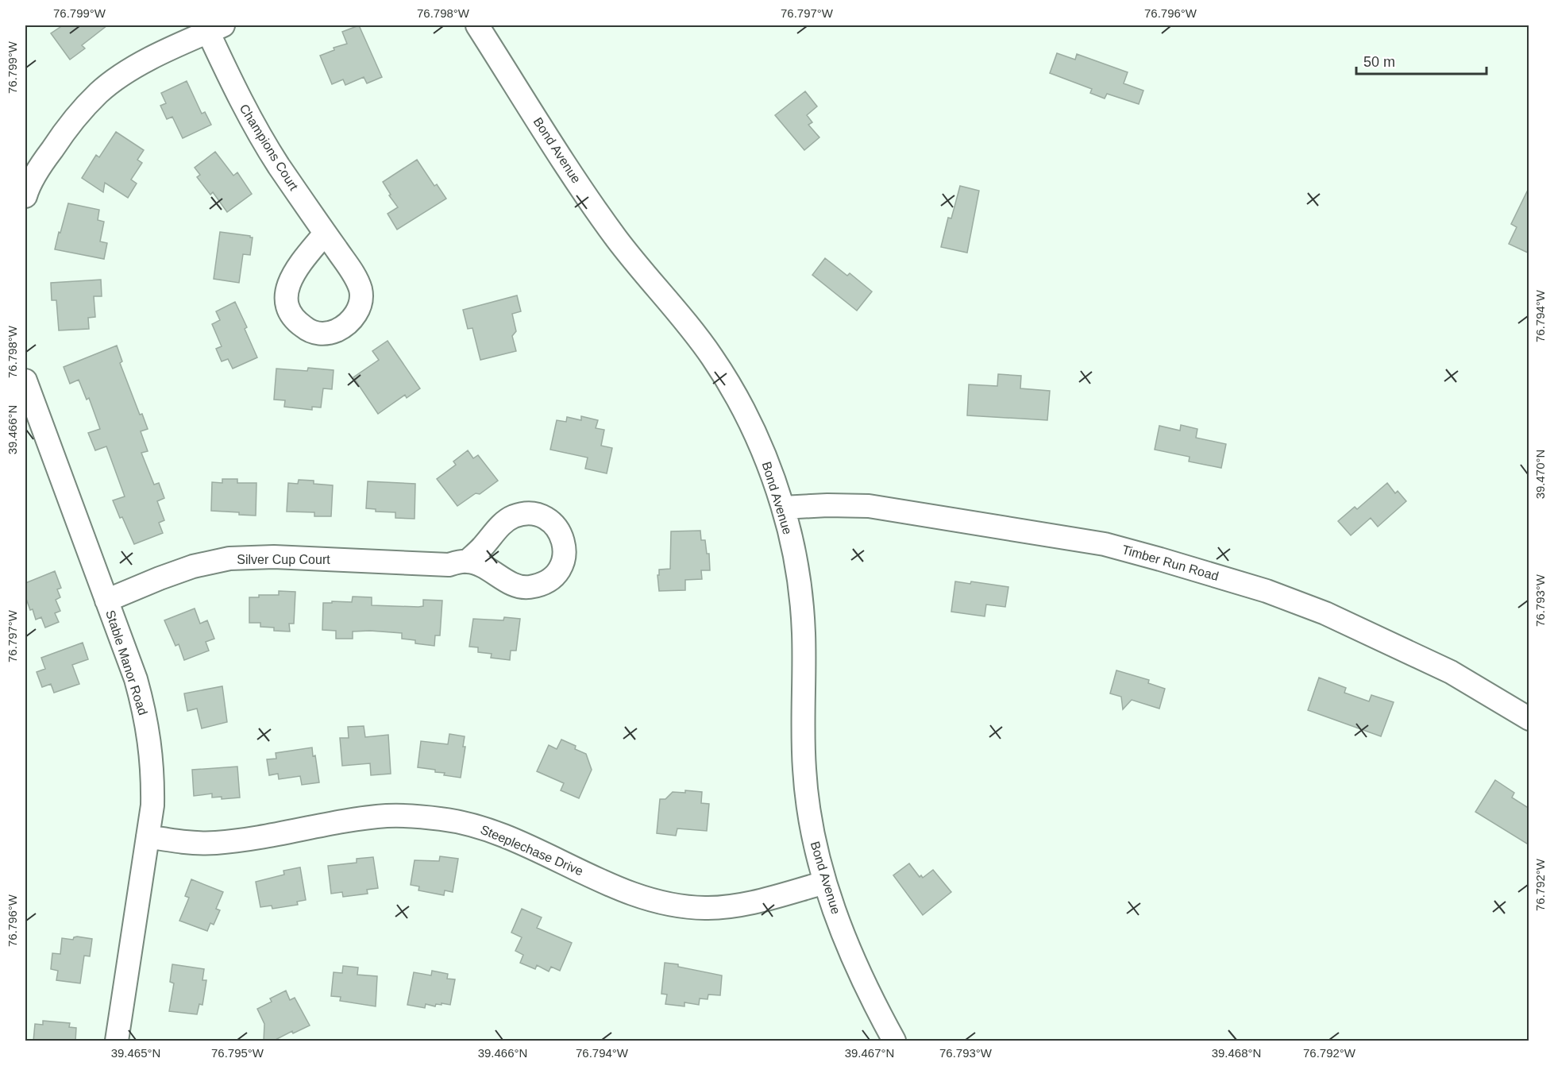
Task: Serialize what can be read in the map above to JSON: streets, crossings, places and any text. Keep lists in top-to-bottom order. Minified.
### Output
{"streets":{"street":["Champions Court","Bond Avenue","Silver Cup Court","Timber Run Road","Stable Manor Road","Steeplechase Drive"]},"crossings":[["Bond Avenue","Timber Run Road"],["Bond Avenue","Steeplechase Drive"],["Silver Cup Court","Stable Manor Road"],["Stable Manor Road","Steeplechase Drive"]],"scale_bar":"50 m","coordinates":["76.799°W","76.798°W","76.797°W","76.796°W","76.794°W","39.466°N","39.470°N","76.793°W","76.792°W","39.465°N","76.795°W","39.467°N","39.468°N"]}
